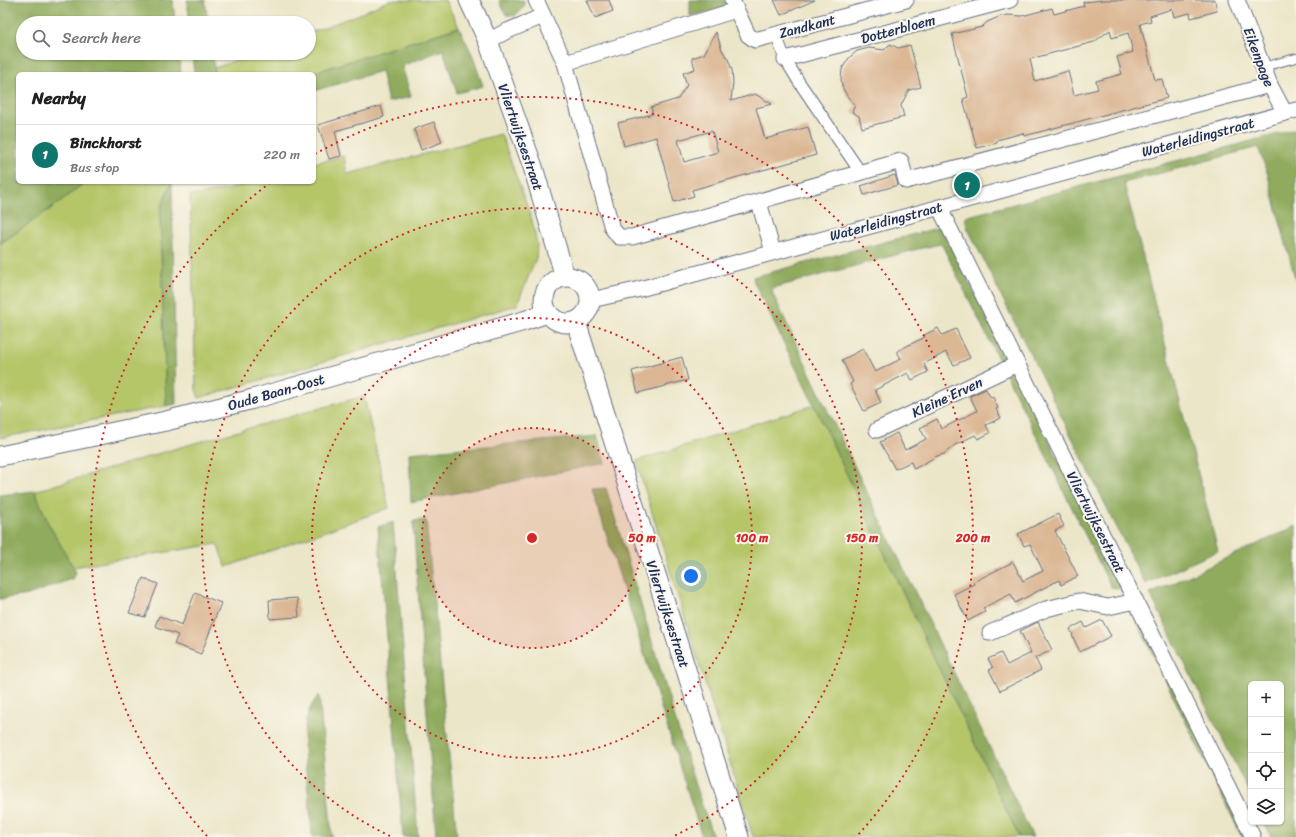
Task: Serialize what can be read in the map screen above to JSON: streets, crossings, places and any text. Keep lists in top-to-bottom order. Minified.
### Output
{"streets":{"street":["Zandkant","Dotterbloem","Eikenpage","Vliertwijksestraat","Waterleidingstraat","Oude Baan-Oost","Kleine Erven"]},"crossings":[["Eikenpage","Waterleidingstraat"],["Vliertwijksestraat","Waterleidingstraat"],["Vliertwijksestraat","Oude Baan-Oost"],["Vliertwijksestraat","Kleine Erven"],["Waterleidingstraat","Oude Baan-Oost"]],"page":{"search":"Search here","heading":"Nearby","list":[{"mark":"1","name":"Binckhorst","note":"Bus stop","value":"220 m"}],"pins":"1","map_buttons":["+","−"]},"rings":["50 m","100 m","150 m","200 m"]}
